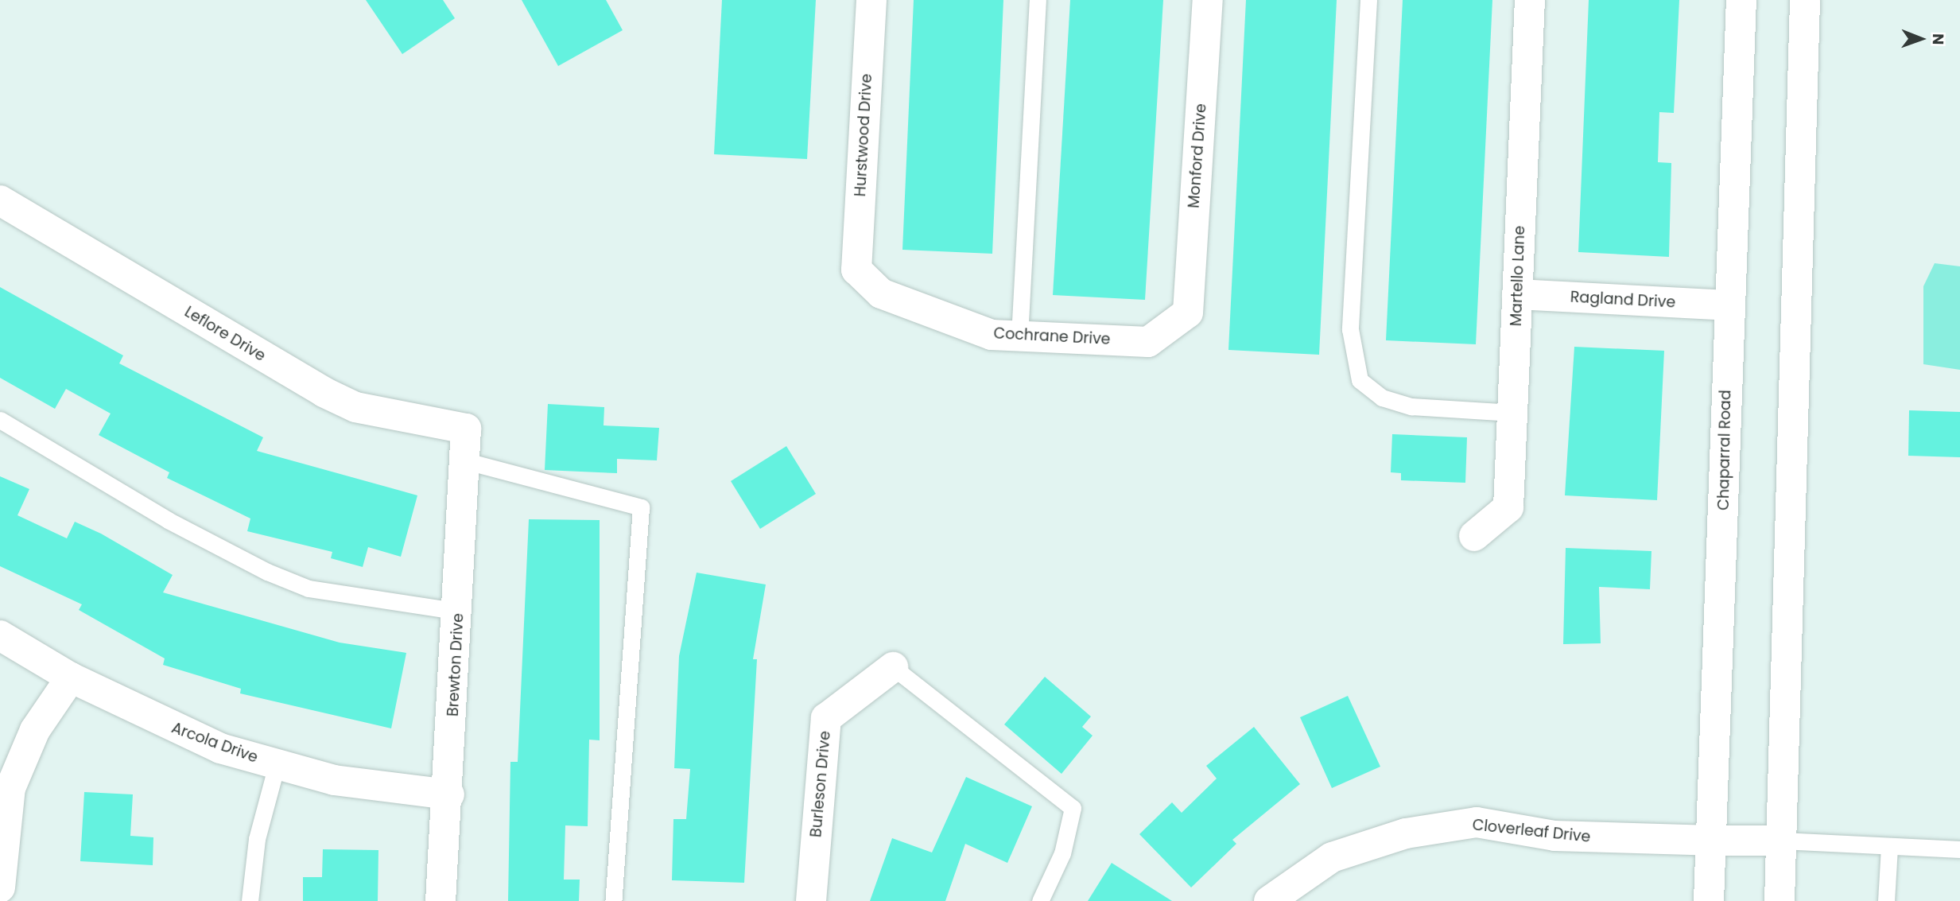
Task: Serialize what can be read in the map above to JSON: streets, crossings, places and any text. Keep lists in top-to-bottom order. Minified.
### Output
{"streets":{"street":["Hurstwood Drive","Monford Drive","Martello Lane","Ragland Drive","Leflore Drive","Cochrane Drive","Chaparral Road","Brewton Drive","Arcola Drive","Burleson Drive","Cloverleaf Drive"]},"crossings":[["Hurstwood Drive","Cochrane Drive"],["Monford Drive","Cochrane Drive"],["Martello Lane","Ragland Drive"],["Ragland Drive","Chaparral Road"],["Leflore Drive","Brewton Drive"],["Chaparral Road","Cloverleaf Drive"],["Brewton Drive","Arcola Drive"]],"north":"right"}
